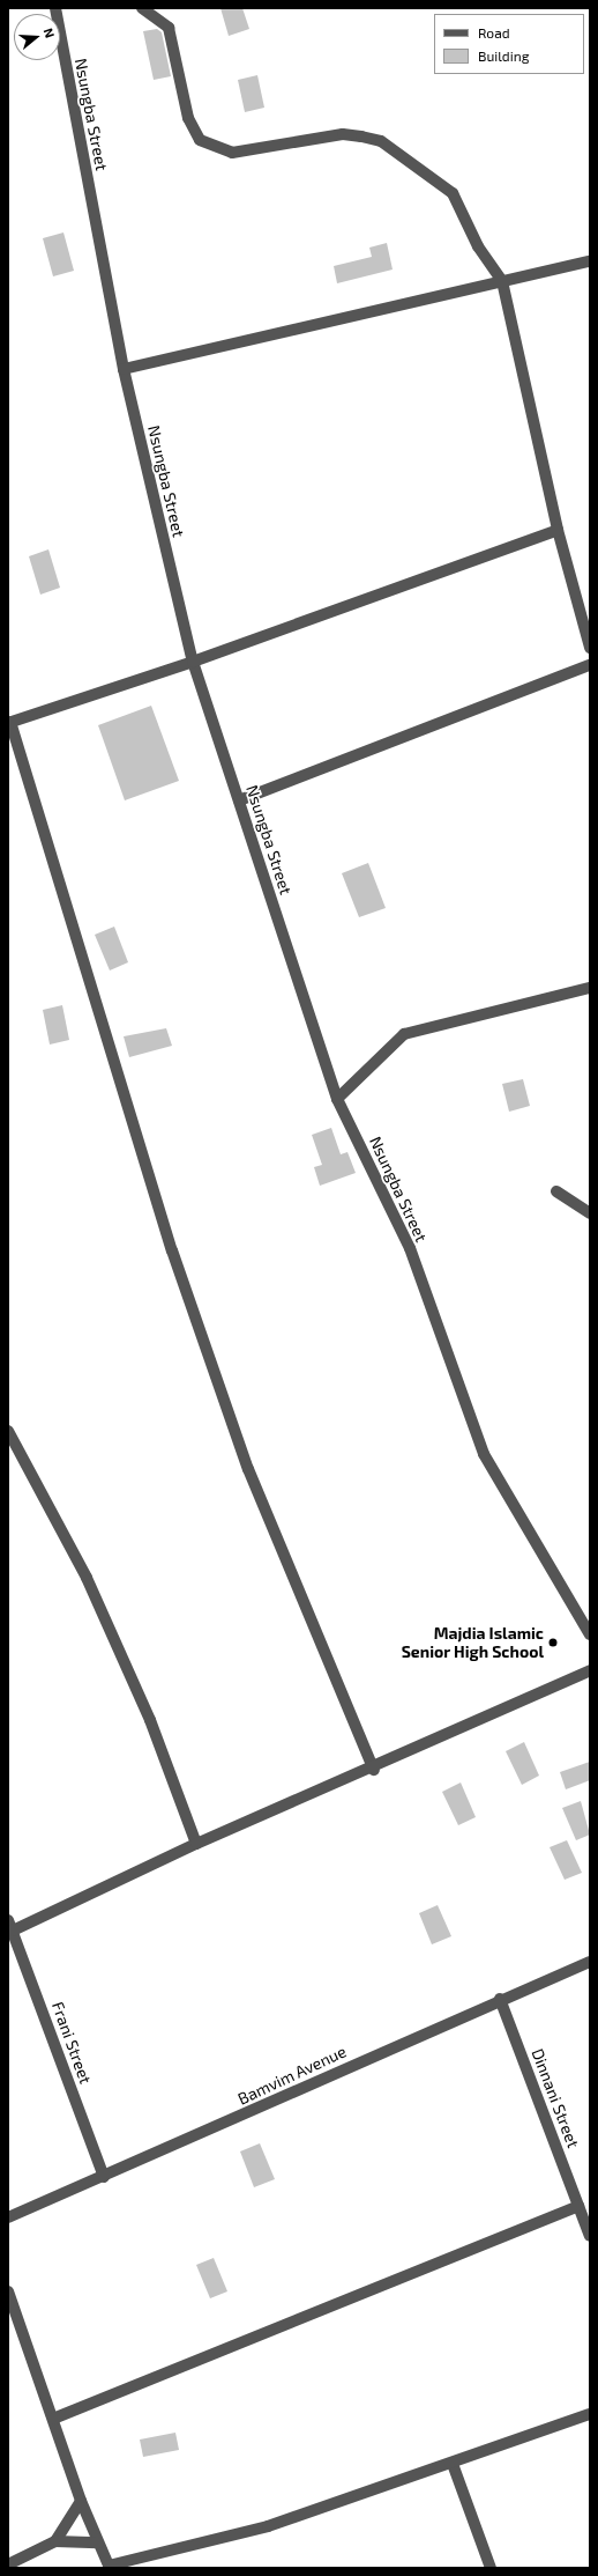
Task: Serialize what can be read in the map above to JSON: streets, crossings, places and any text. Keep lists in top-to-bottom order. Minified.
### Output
{"streets":{"street":["Nsungba Street","Frani Street","Bamvim Avenue","Dinnani Street"]},"crossings":[["Frani Street","Bamvim Avenue"],["Bamvim Avenue","Dinnani Street"]],"places":["Majdia Islamic Senior High School"],"legend":["Road","Building"],"north":"right"}
